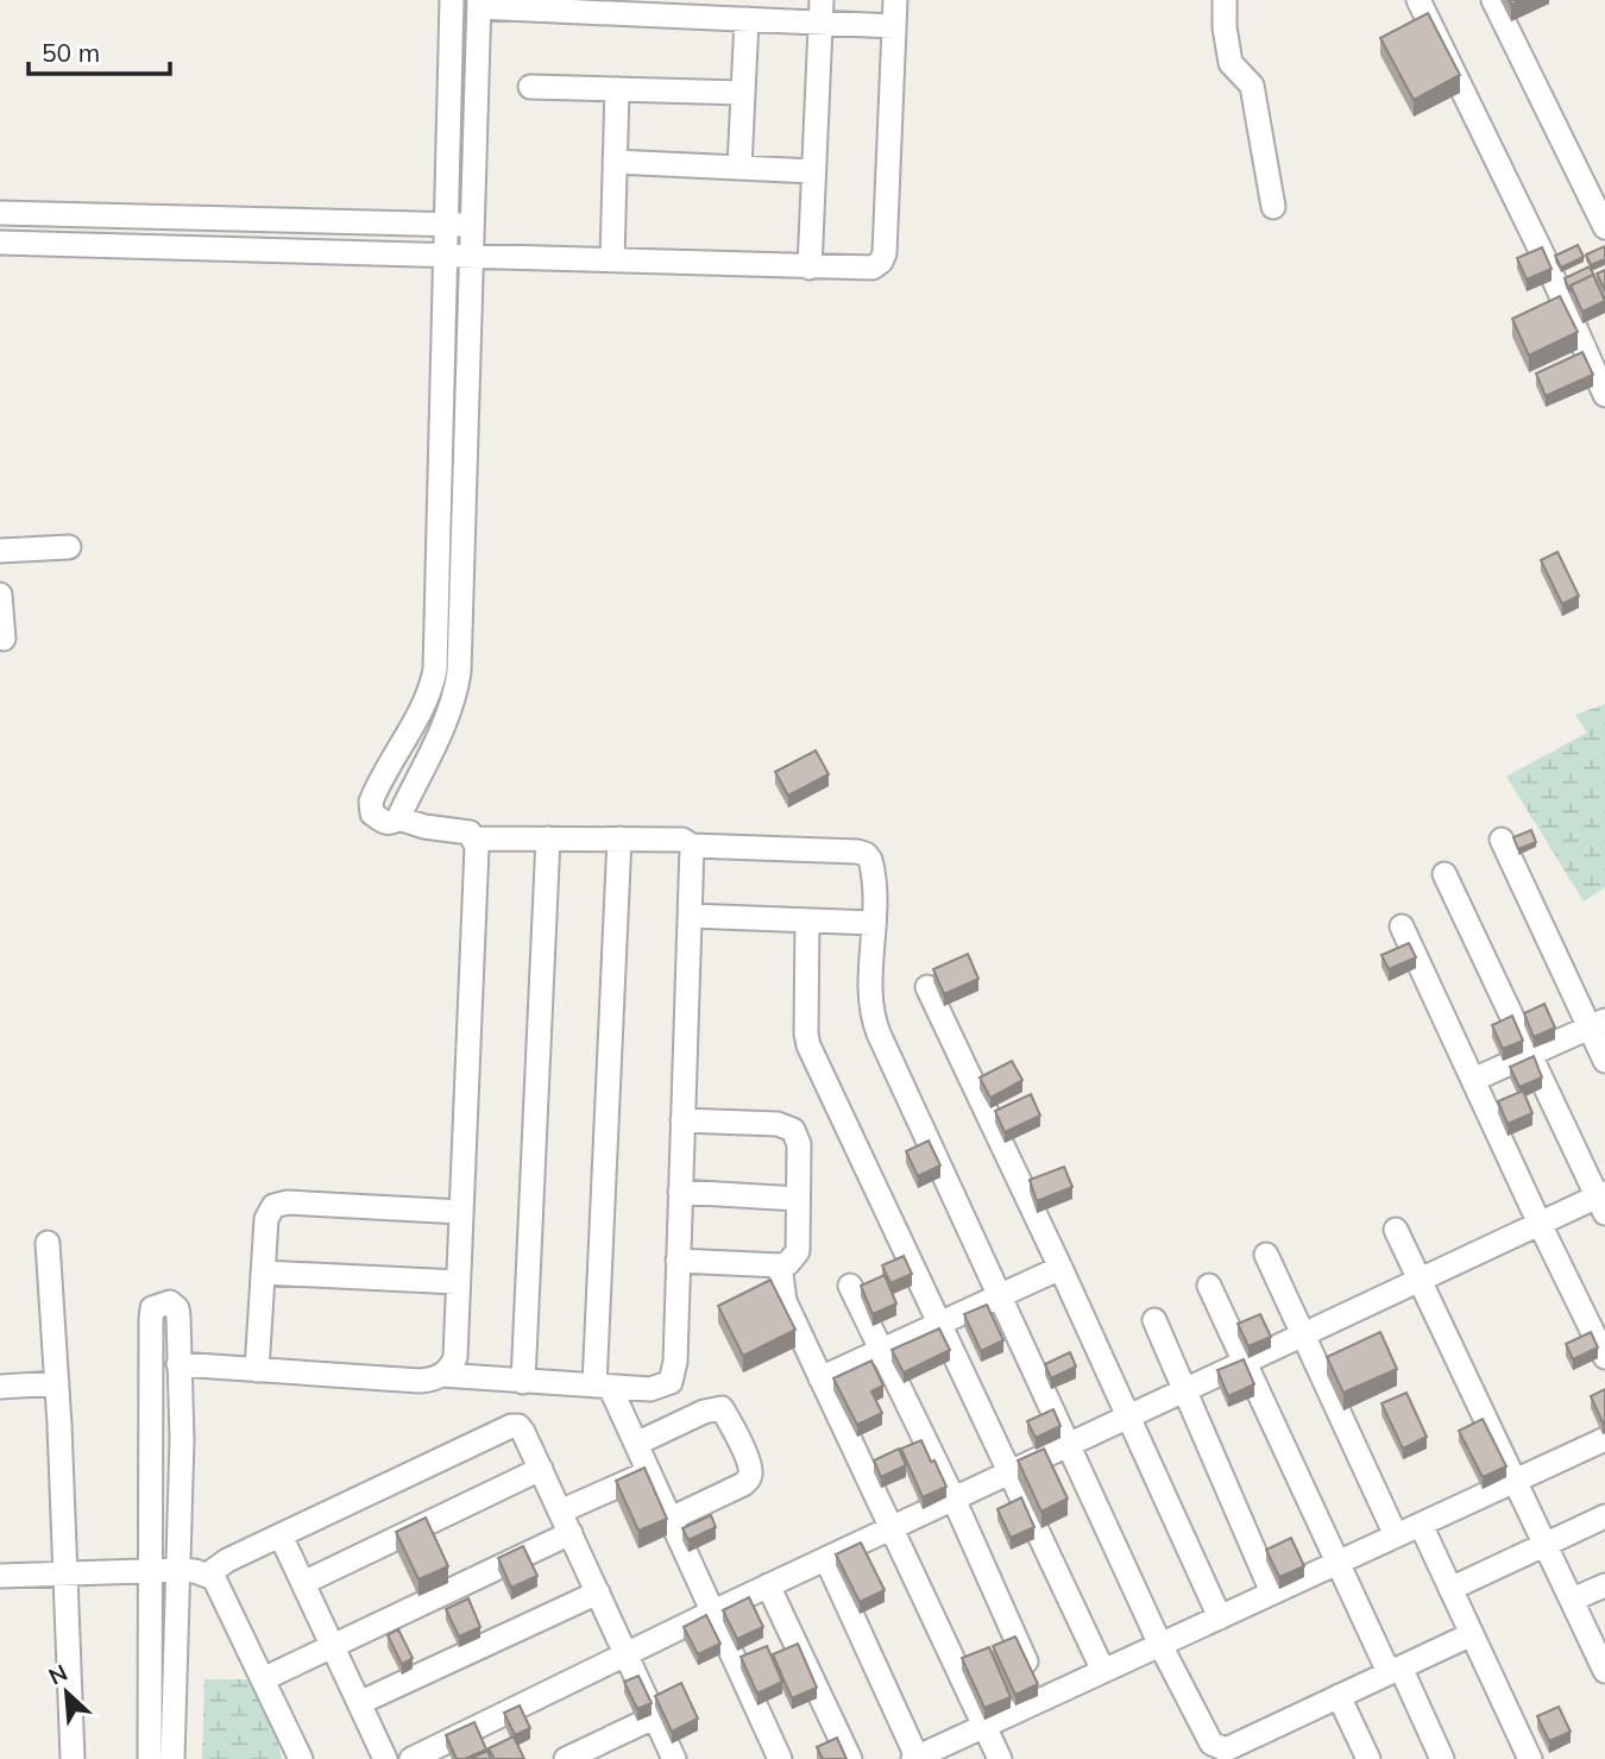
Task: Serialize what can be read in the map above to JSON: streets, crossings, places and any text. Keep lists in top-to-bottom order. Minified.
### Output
{"scale_bar":"50 m","north":"top left"}
